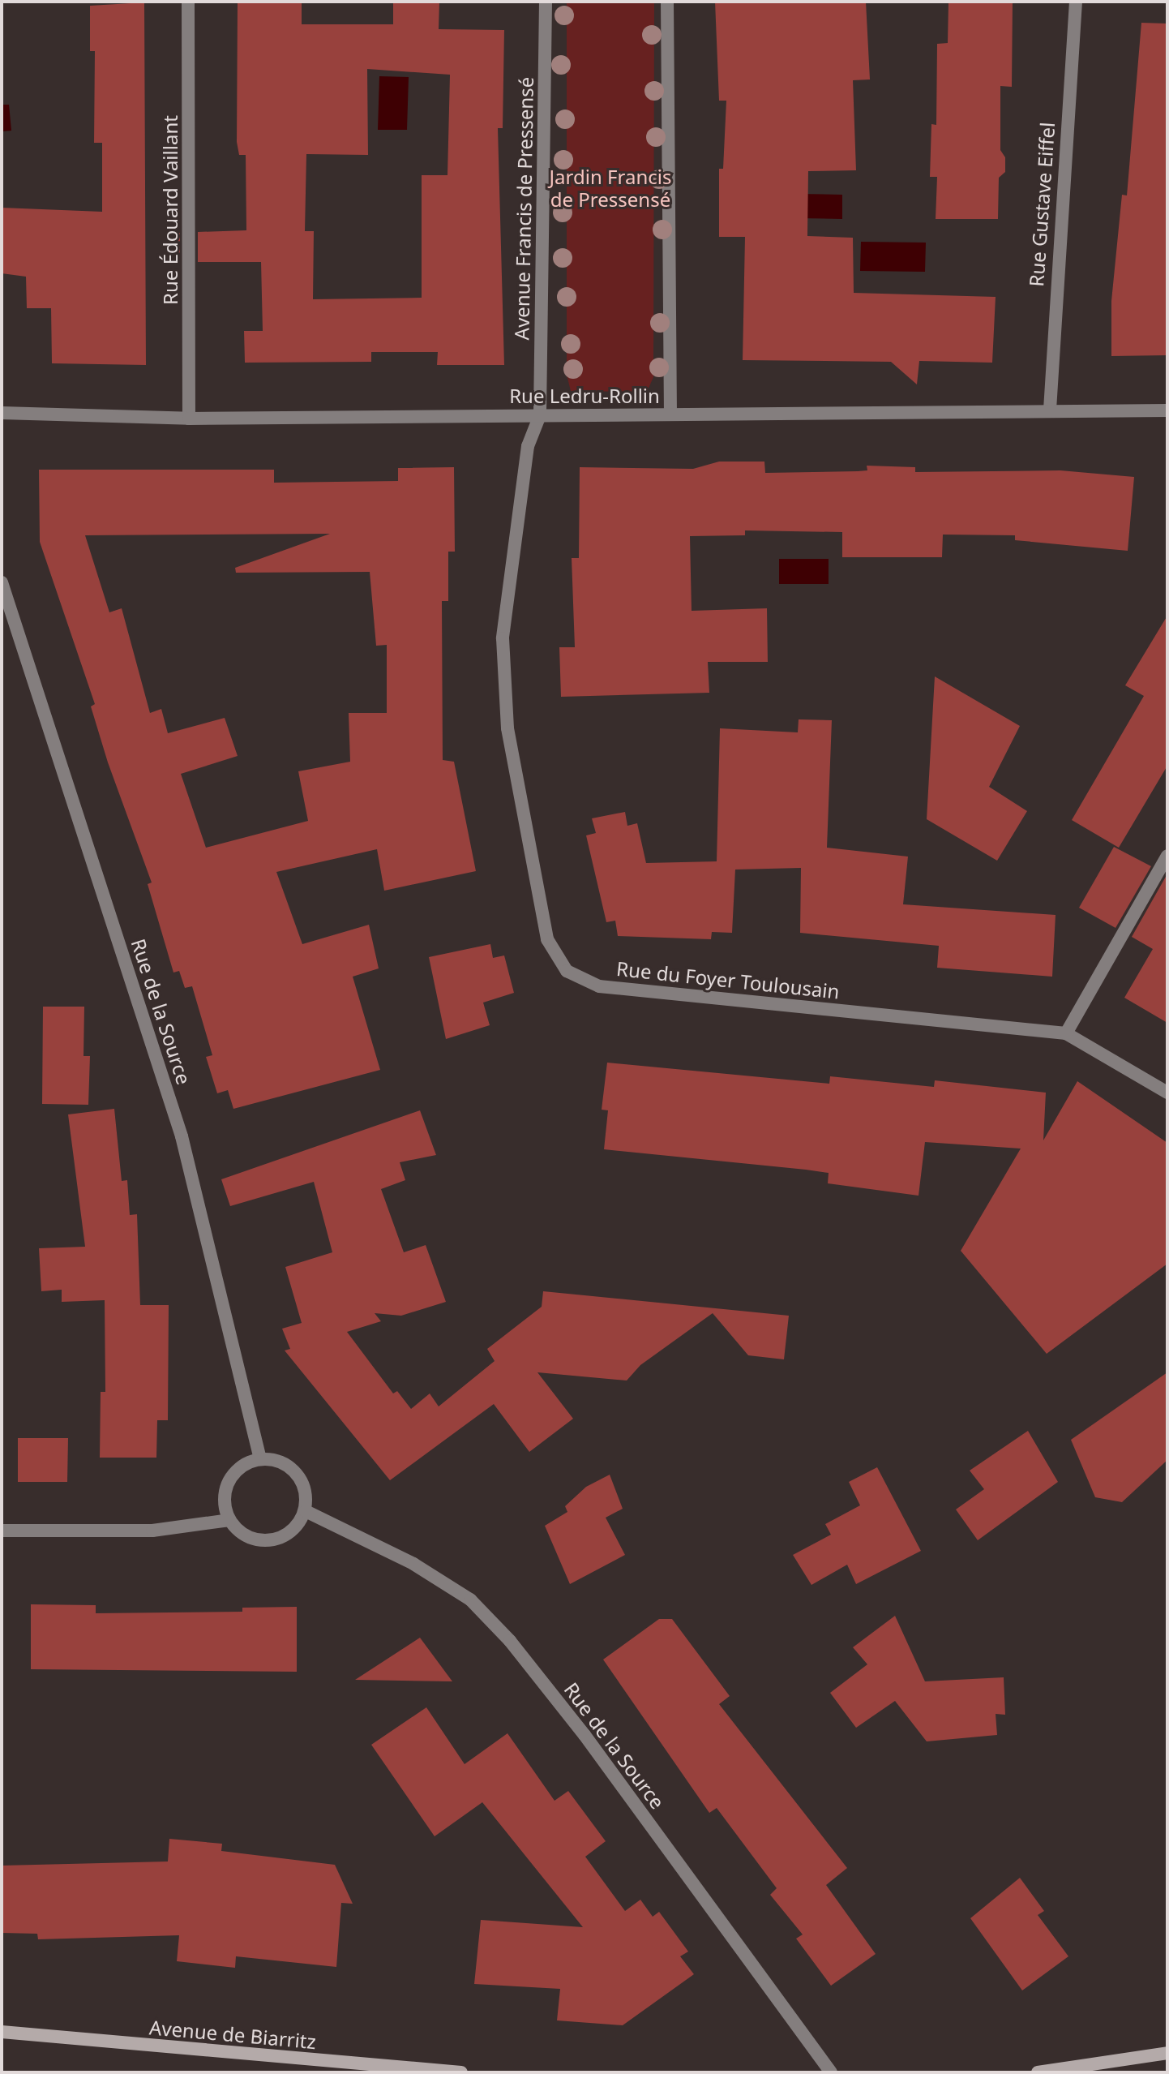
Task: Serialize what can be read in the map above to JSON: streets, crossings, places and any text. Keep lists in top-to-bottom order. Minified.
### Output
{"streets":{"street":["Rue Gustave Eiffel","Avenue Francis de Pressensé","Rue Édouard Vaillant","Rue Ledru-Rollin","Rue du Foyer Toulousain","Rue de la Source","Avenue de Biarritz"]},"crossings":[["Rue Gustave Eiffel","Rue Ledru-Rollin"],["Avenue Francis de Pressensé","Rue Ledru-Rollin"],["Avenue Francis de Pressensé","Rue du Foyer Toulousain"],["Rue Édouard Vaillant","Rue Ledru-Rollin"],["Rue Ledru-Rollin","Rue du Foyer Toulousain"]],"parks":["Jardin Francis de Pressensé"]}
